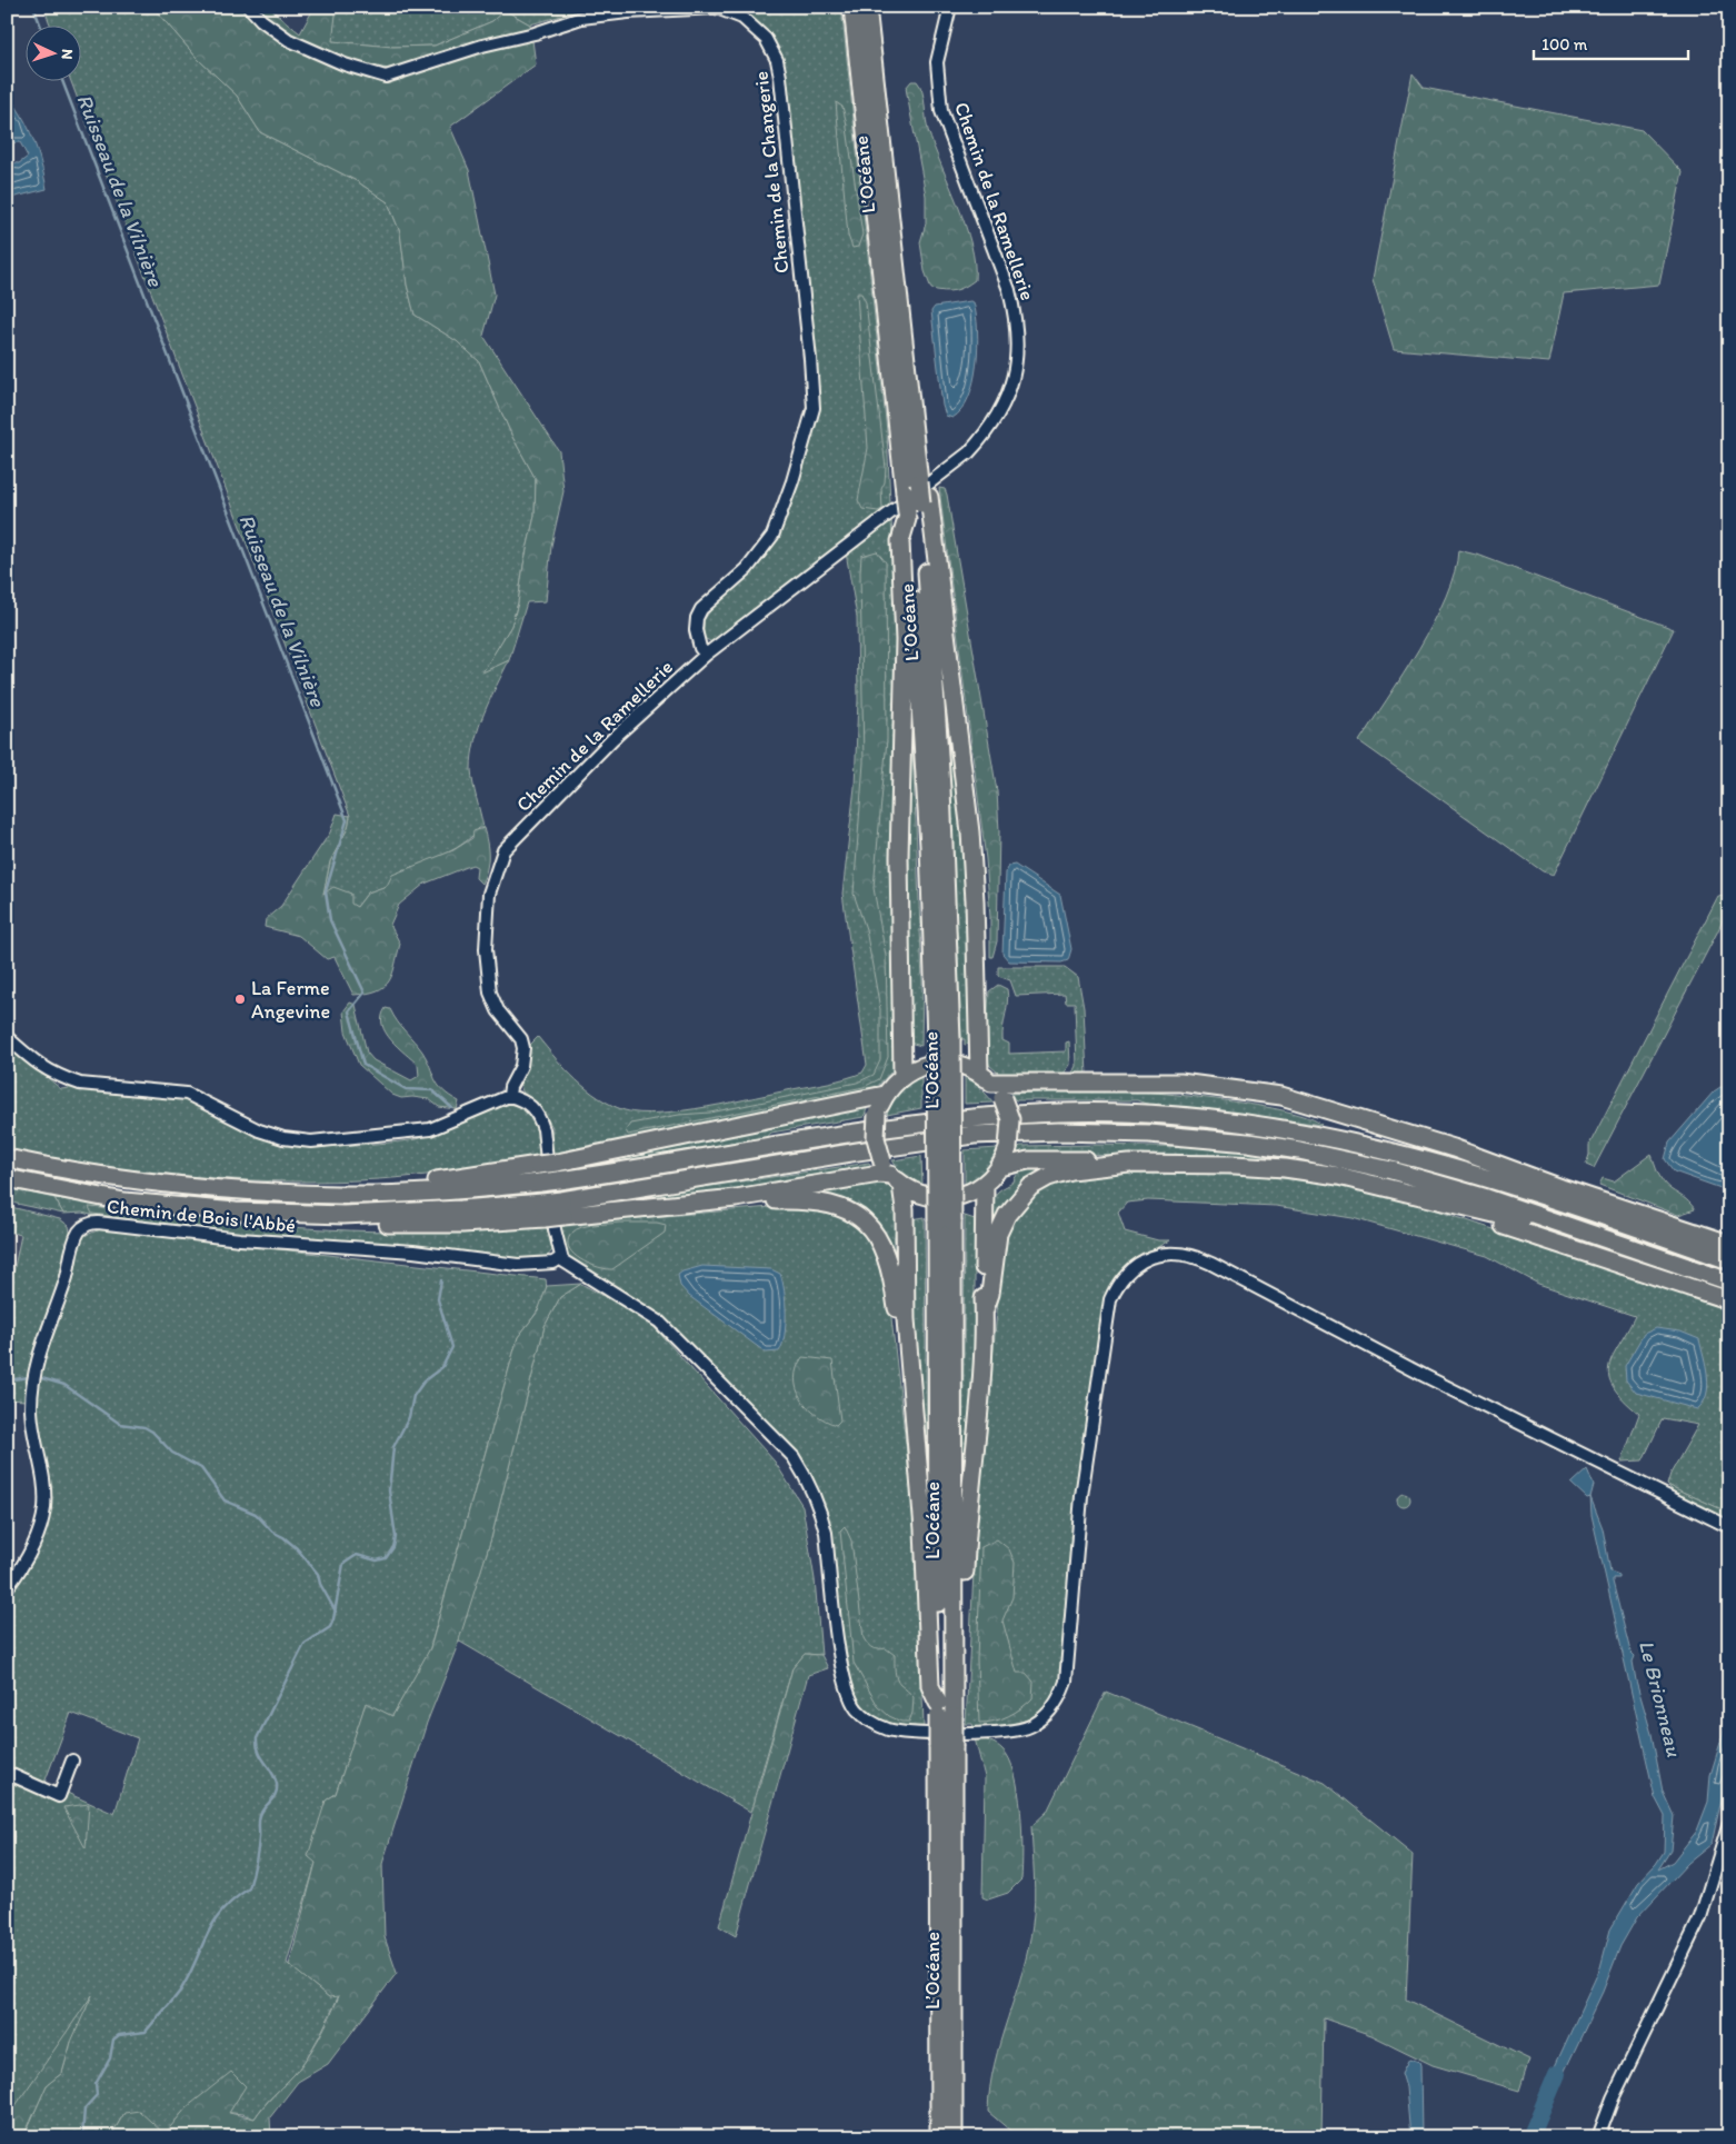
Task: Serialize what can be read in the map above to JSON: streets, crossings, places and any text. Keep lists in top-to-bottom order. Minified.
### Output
{"streets":{"highway":["L’Océane"],"street":["Chemin de la Changerie","Chemin de la Ramellerie","Chemin de Bois l'Abbé"]},"crossings":[["Chemin de la Changerie","Chemin de la Ramellerie"]],"water":["Ruisseau de la Vilnière","Le Brionneau"],"places":["La Ferme Angevine"],"scale_bar":"100 m","north":"right"}
